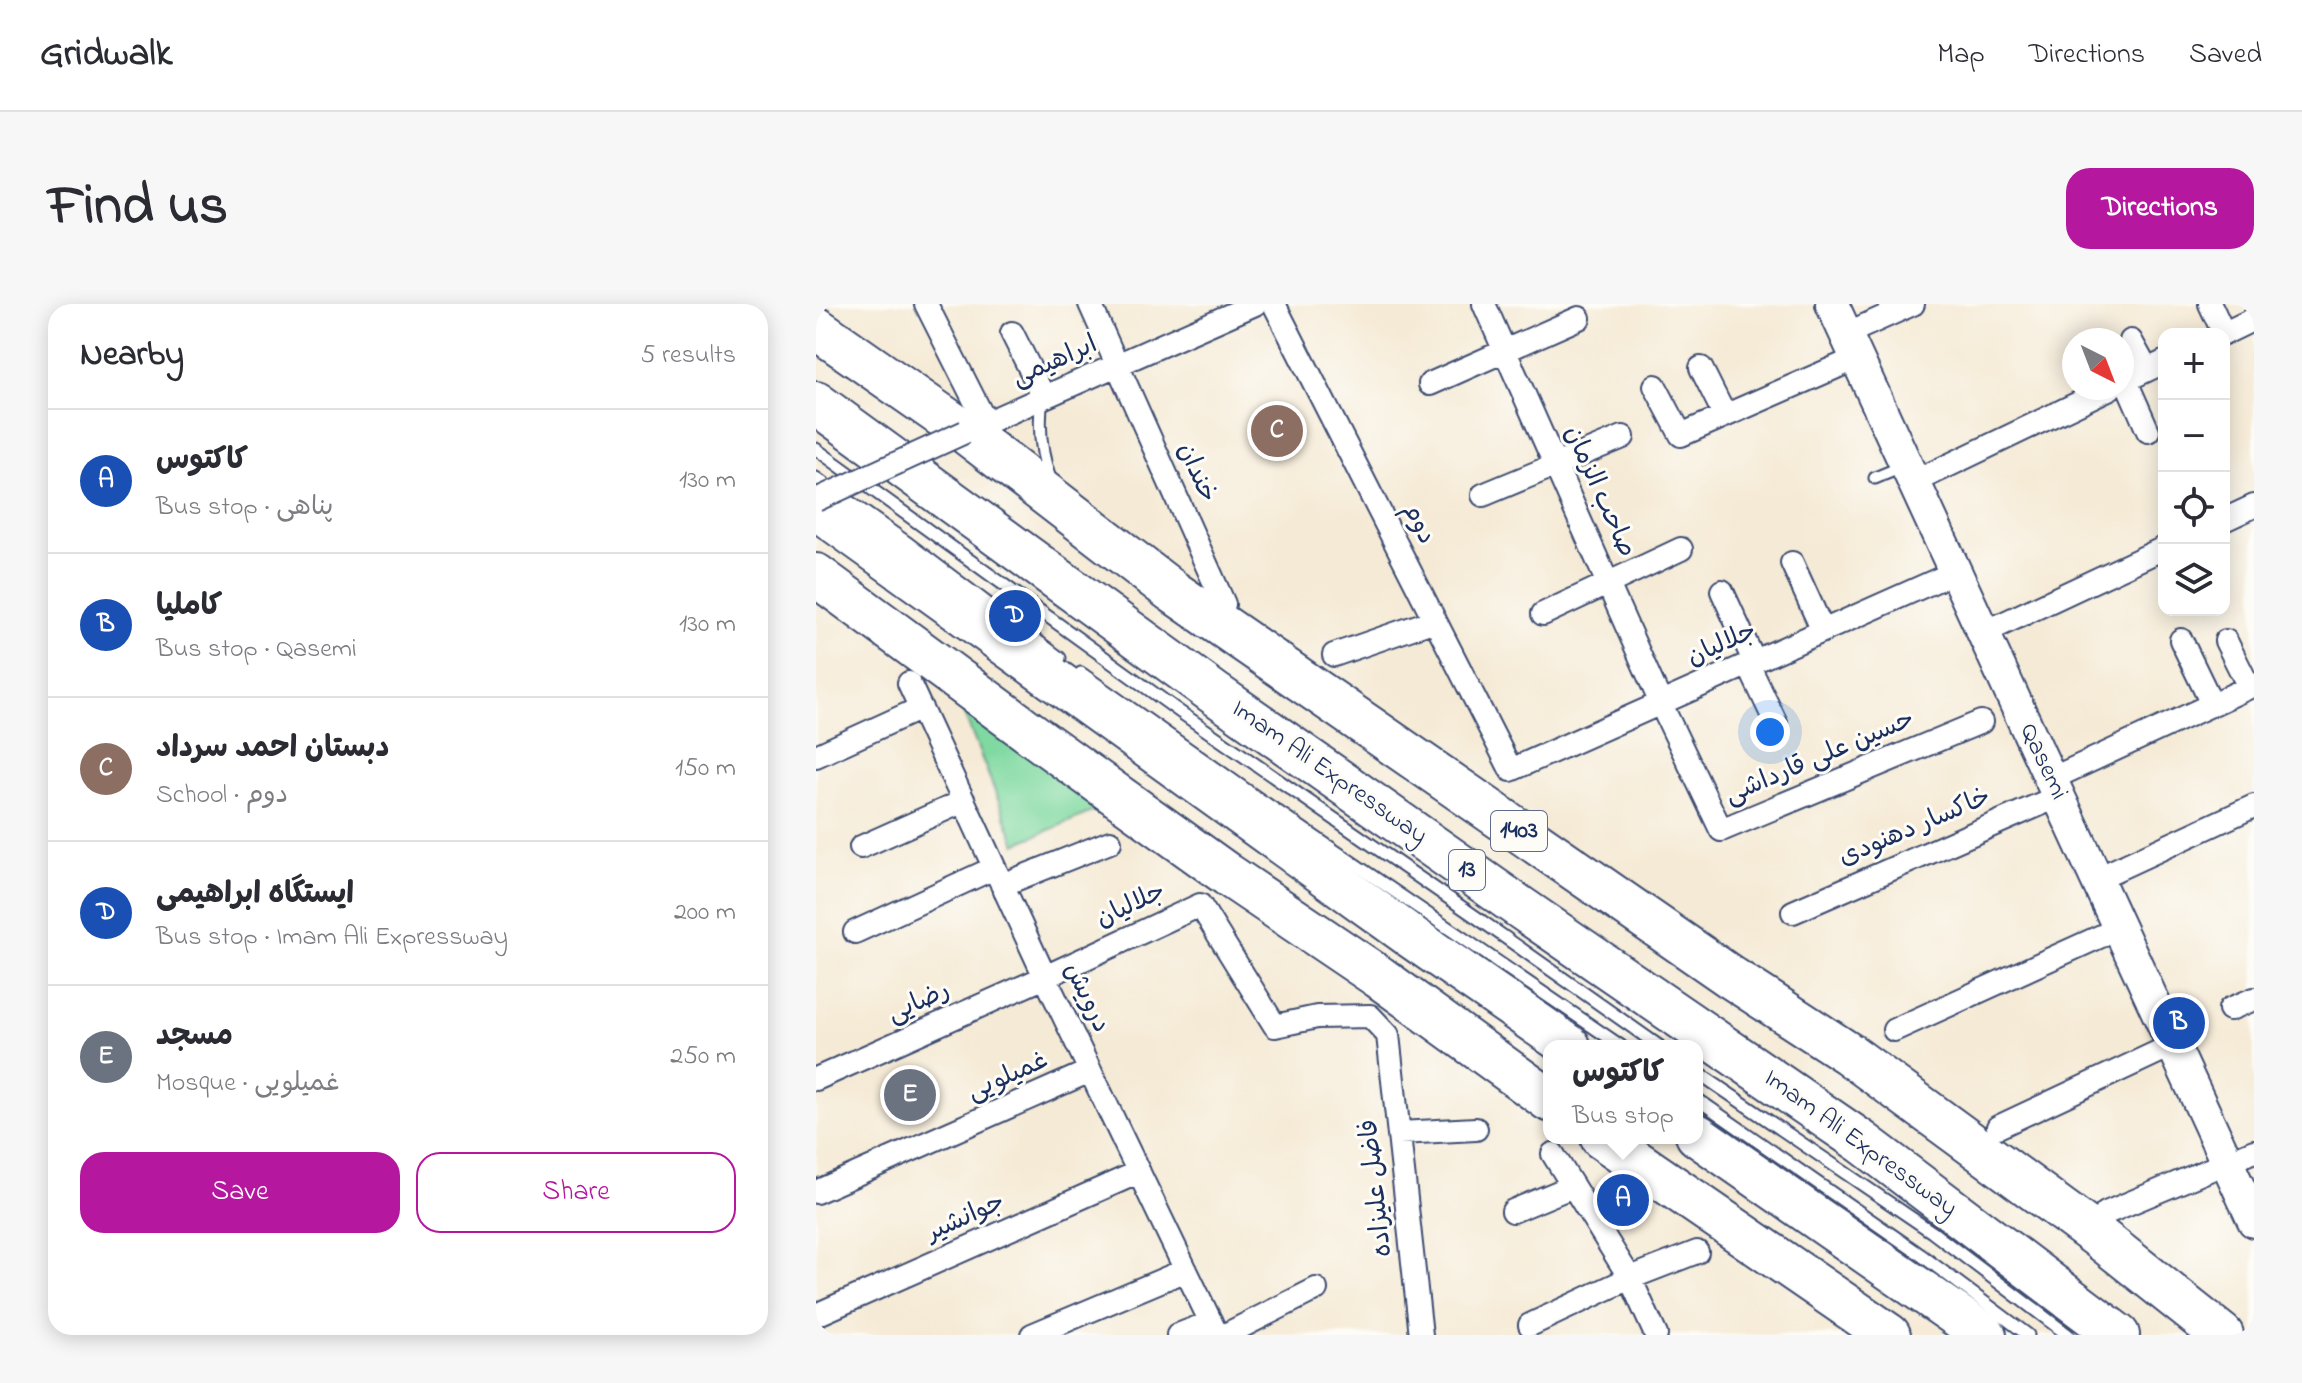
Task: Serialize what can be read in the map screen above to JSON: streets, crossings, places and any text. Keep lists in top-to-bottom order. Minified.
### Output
{"streets":{"highway":["Imam Ali Expressway","1403","13"],"main road":["Qasemi"],"street":["ابراهیمی","خندان","صاحب الزمان","دوم","جلالیان","حسین علی قارداشی","خاکسار دهنودی","درویش","رضایی","غمیلویی","فاضل علیزاده","جوانشیر"]},"crossings":[["ابراهیمی","خندان"],["ابراهیمی","1403"],["صاحب الزمان","جلالیان"],["صاحب الزمان","حسین علی قارداشی"],["دوم","جلالیان"],["جلالیان","حسین علی قارداشی"],["جلالیان","Qasemi"],["جلالیان","درویش"],["جلالیان","رضایی"],["جلالیان","فاضل علیزاده"],["Qasemi","خاکسار دهنودی"],["درویش","رضایی"],["درویش","غمیلویی"],["درویش","جوانشیر"]],"north":"bottom right","page":{"header":"Gridwalk","nav":["Map","Directions","Saved"],"title":"Find us","buttons":["Directions",["Save","Share"]],"heading":["Nearby","5 results"],"map_buttons":["+","−"],"pins":["C","D","B","E","A"],"list":[{"mark":"A","name":"کاکتوس","note":"Bus stop · پناهی","value":"130 m"},{"mark":"B","name":"کاملیا","note":"Bus stop · Qasemi","value":"130 m"},{"mark":"C","name":"دبستان احمد سرداد","note":"School · دوم","value":"150 m"},{"mark":"D","name":"ایستگاه ابراهیمی","note":"Bus stop · Imam Ali Expressway","value":"200 m"},{"mark":"E","name":"مسجد","note":"Mosque · غمیلویی","value":"250 m"}],"popup":["کاکتوس","Bus stop"]}}
